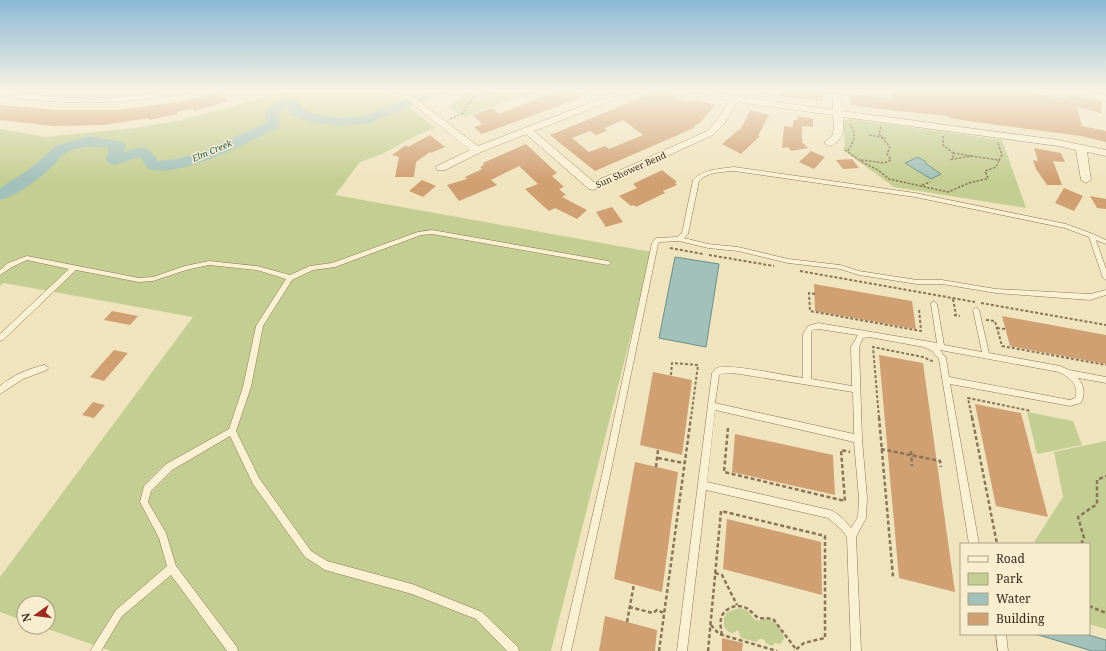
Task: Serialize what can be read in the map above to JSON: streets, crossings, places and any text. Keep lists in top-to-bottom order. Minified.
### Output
{"streets":{"street":["Sun Shower Bend"]},"water":["Elm Creek"],"legend":["Road","Park","Water","Building"],"north":"left"}
